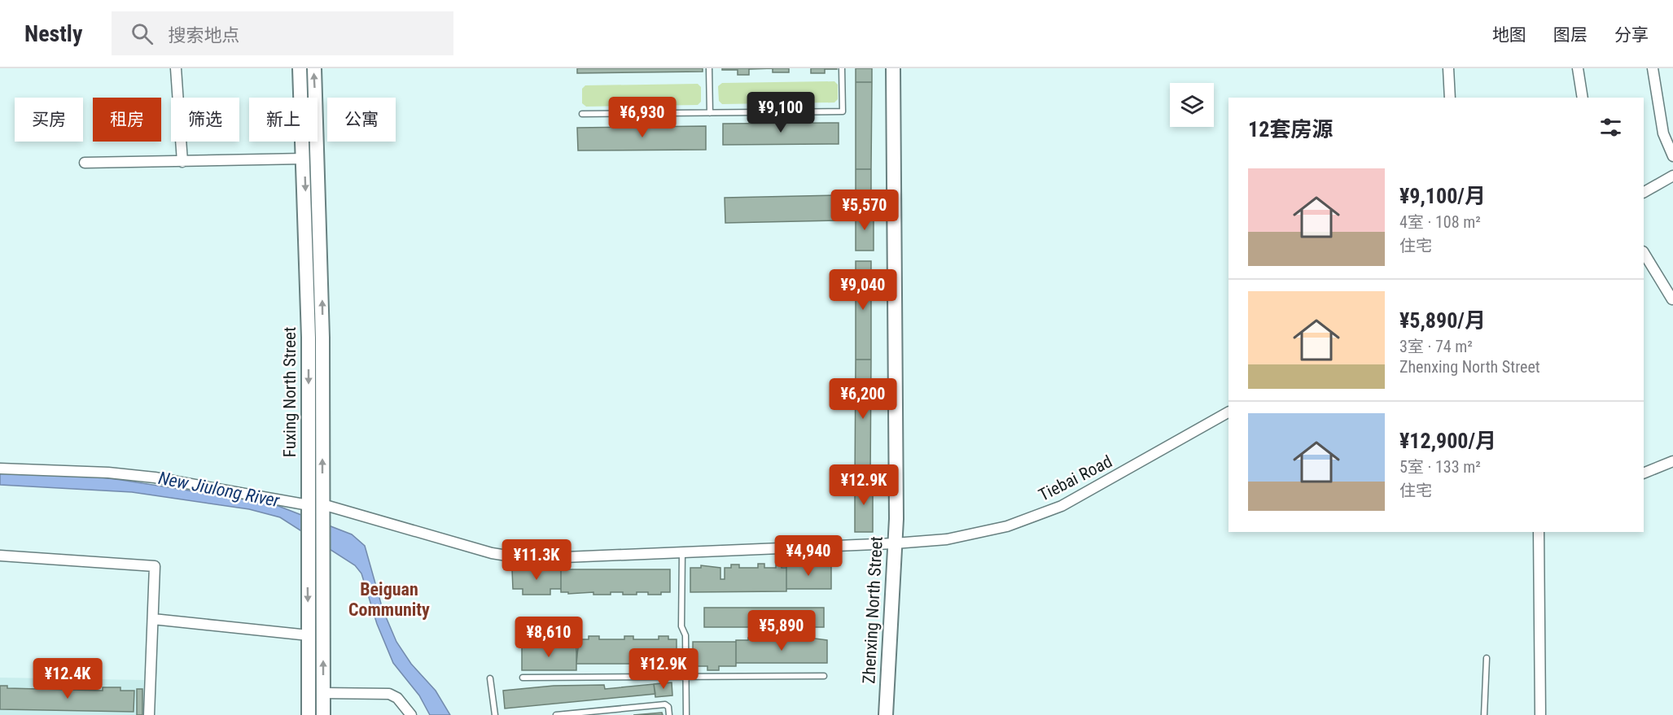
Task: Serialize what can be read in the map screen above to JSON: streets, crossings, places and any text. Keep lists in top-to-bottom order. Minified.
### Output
{"streets":{"main road":["Fuxing North Street","Zhenxing North Street"],"street":["Tiebai Road"]},"crossings":[["Fuxing North Street","Tiebai Road"],["Tiebai Road","Zhenxing North Street"]],"districts":["Beiguan Community"],"water":["New Jiulong River"],"page":{"header":"Nestly","search":"搜索地点","nav":["地图","图层","分享"],"price":["¥9,100","¥6,930","¥5,570","¥9,040","¥6,200","¥12.9K","¥4,940","¥11.3K","¥5,890","¥8,610","¥12.9K","¥12.4K"],"chip":["买房","租房","筛选","新上","公寓"],"heading":"12套房源","list":[{"name":"¥9,100/月","note":"4室 · 108 m² · 住宅"},{"name":"¥5,890/月","note":"3室 · 74 m² · Zhenxing North Street"},{"name":"¥12,900/月","note":"5室 · 133 m² · 住宅"}]}}
